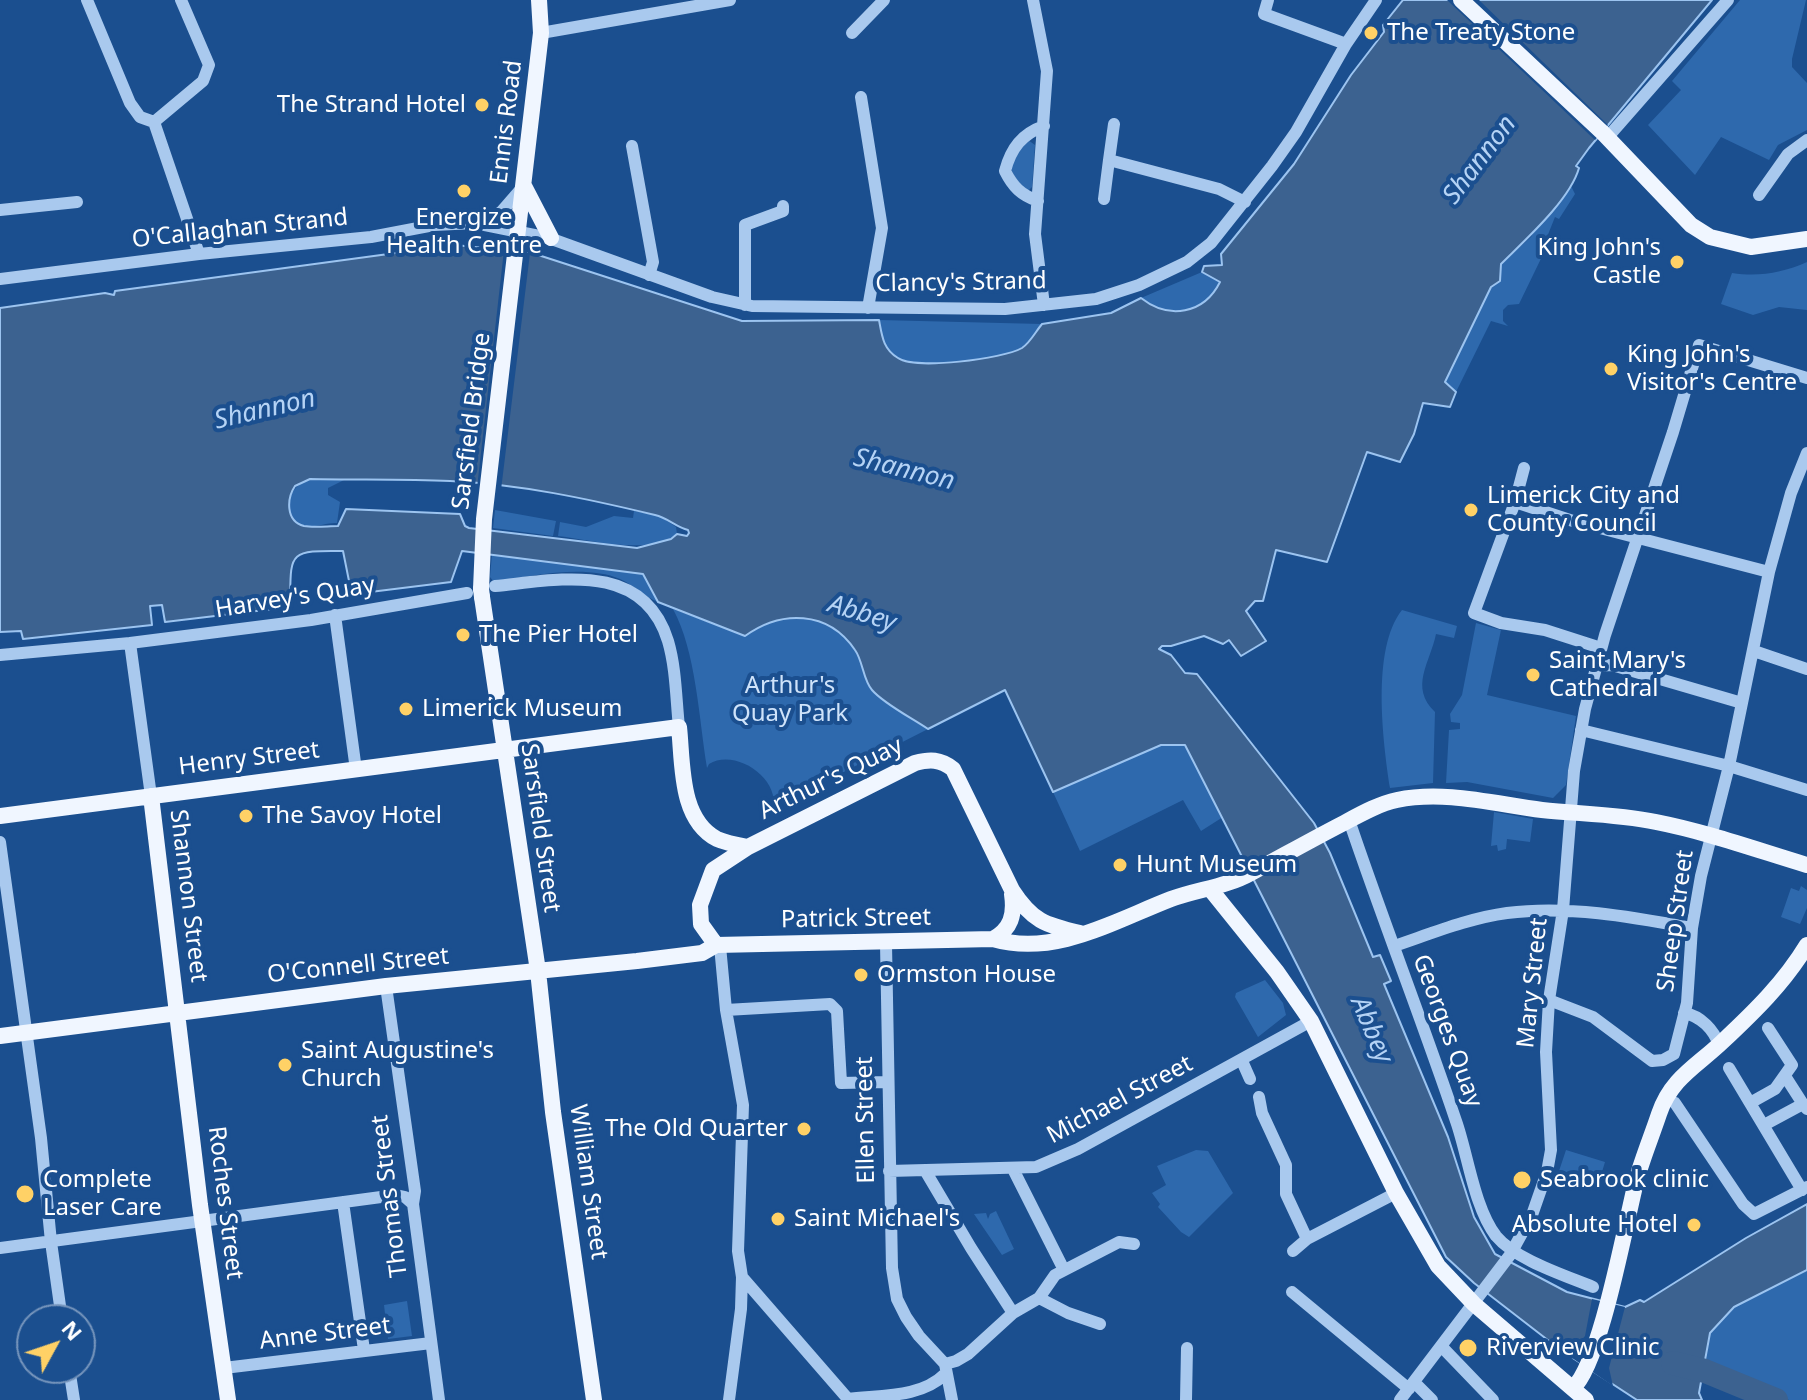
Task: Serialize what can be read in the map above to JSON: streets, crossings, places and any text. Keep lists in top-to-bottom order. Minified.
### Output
{"streets":{"main road":["Ennis Road","Sarsfield Bridge","Henry Street","Arthur's Quay","Sarsfield Street","Shannon Street","Patrick Street","O'Connell Street","William Street","Roches Street"],"street":["O'Callaghan Strand","Clancy's Strand","Harvey's Quay","Sheep Street","Mary Street","Georges Quay","Michael Street","Ellen Street","Thomas Street","Anne Street"]},"crossings":[["Ennis Road","O'Callaghan Strand"],["Ennis Road","Clancy's Strand"],["Ennis Road","Sarsfield Bridge"],["O'Callaghan Strand","Clancy's Strand"],["Sarsfield Bridge","Harvey's Quay"],["Sarsfield Bridge","Sarsfield Street"],["Harvey's Quay","Sarsfield Street"],["Harvey's Quay","Shannon Street"],["Henry Street","Sarsfield Street"],["Henry Street","Shannon Street"],["Arthur's Quay","Patrick Street"],["Arthur's Quay","O'Connell Street"],["Sarsfield Street","O'Connell Street"],["Sarsfield Street","William Street"],["Shannon Street","O'Connell Street"],["Shannon Street","Roches Street"],["Patrick Street","Sheep Street"],["Patrick Street","O'Connell Street"],["Patrick Street","Mary Street"],["Patrick Street","Georges Quay"],["Patrick Street","Ellen Street"],["Sheep Street","Mary Street"],["O'Connell Street","William Street"],["O'Connell Street","Thomas Street"],["O'Connell Street","Roches Street"],["Mary Street","Georges Quay"],["Michael Street","Ellen Street"],["Thomas Street","Anne Street"],["Roches Street","Anne Street"]],"water":["Shannon","Abbey"],"parks":["Arthur's Quay Park"],"places":["The Treaty Stone","The Strand Hotel","Energize Health Centre","King John's Castle","King John's Visitor's Centre","Limerick City and County Council","The Pier Hotel","Saint Mary's Cathedral","Limerick Museum","The Savoy Hotel","Hunt Museum","Ormston House","Saint Augustine's Church","The Old Quarter","Seabrook clinic","Complete Laser Care","Saint Michael's","Absolute Hotel","Riverview Clinic"],"north":"top right"}
